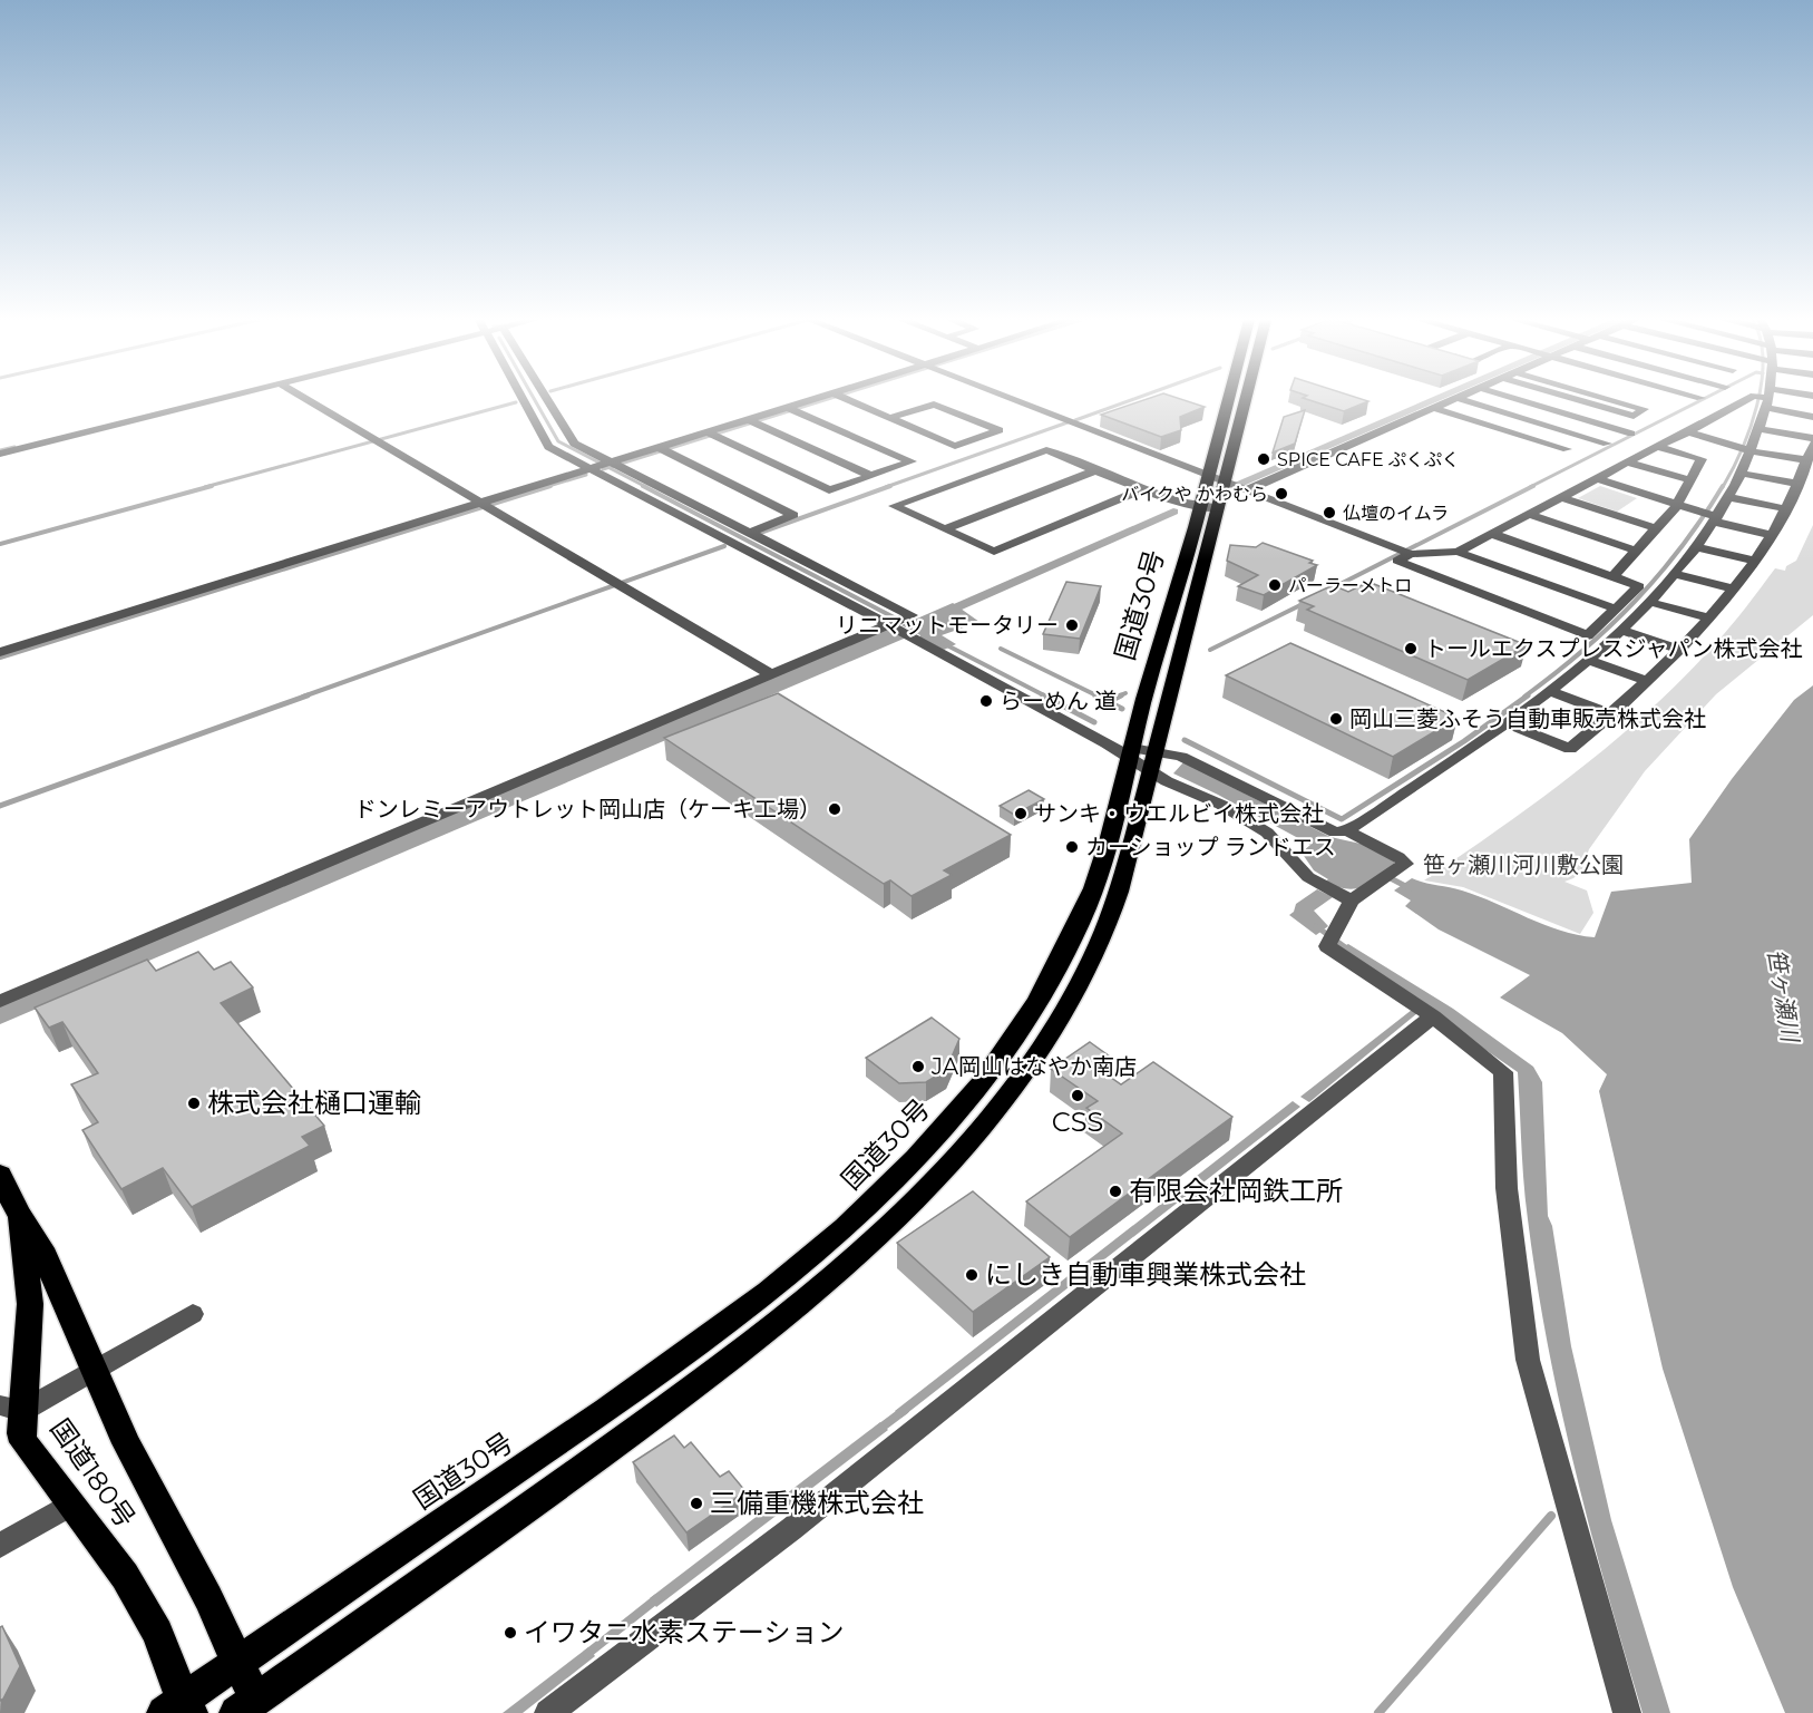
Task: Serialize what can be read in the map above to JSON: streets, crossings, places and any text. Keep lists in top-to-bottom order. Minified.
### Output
{"streets":{"highway":["国道30号","国道180号"]},"crossings":[["国道30号","国道180号"]],"water":["笹ヶ瀬川"],"parks":["笹ヶ瀬川河川敷公園"],"places":["SPICE CAFE ぷくぷく","バイクや かわむら","仏壇のイムラ","パーラーメトロ","リニマットモータリー","トールエクスプレスジャパン株式会社","らーめん 道","岡山三菱ふそう自動車販売株式会社","ドンレミーアウトレット岡山店（ケーキ工場）","サンキ・ウエルビイ株式会社","カーショップ ランドエス","JA岡山はなやか南店","CSS","株式会社樋口運輸","有限会社岡鉄工所","にしき自動車興業株式会社","三備重機株式会社","イワタニ水素ステーション"]}
